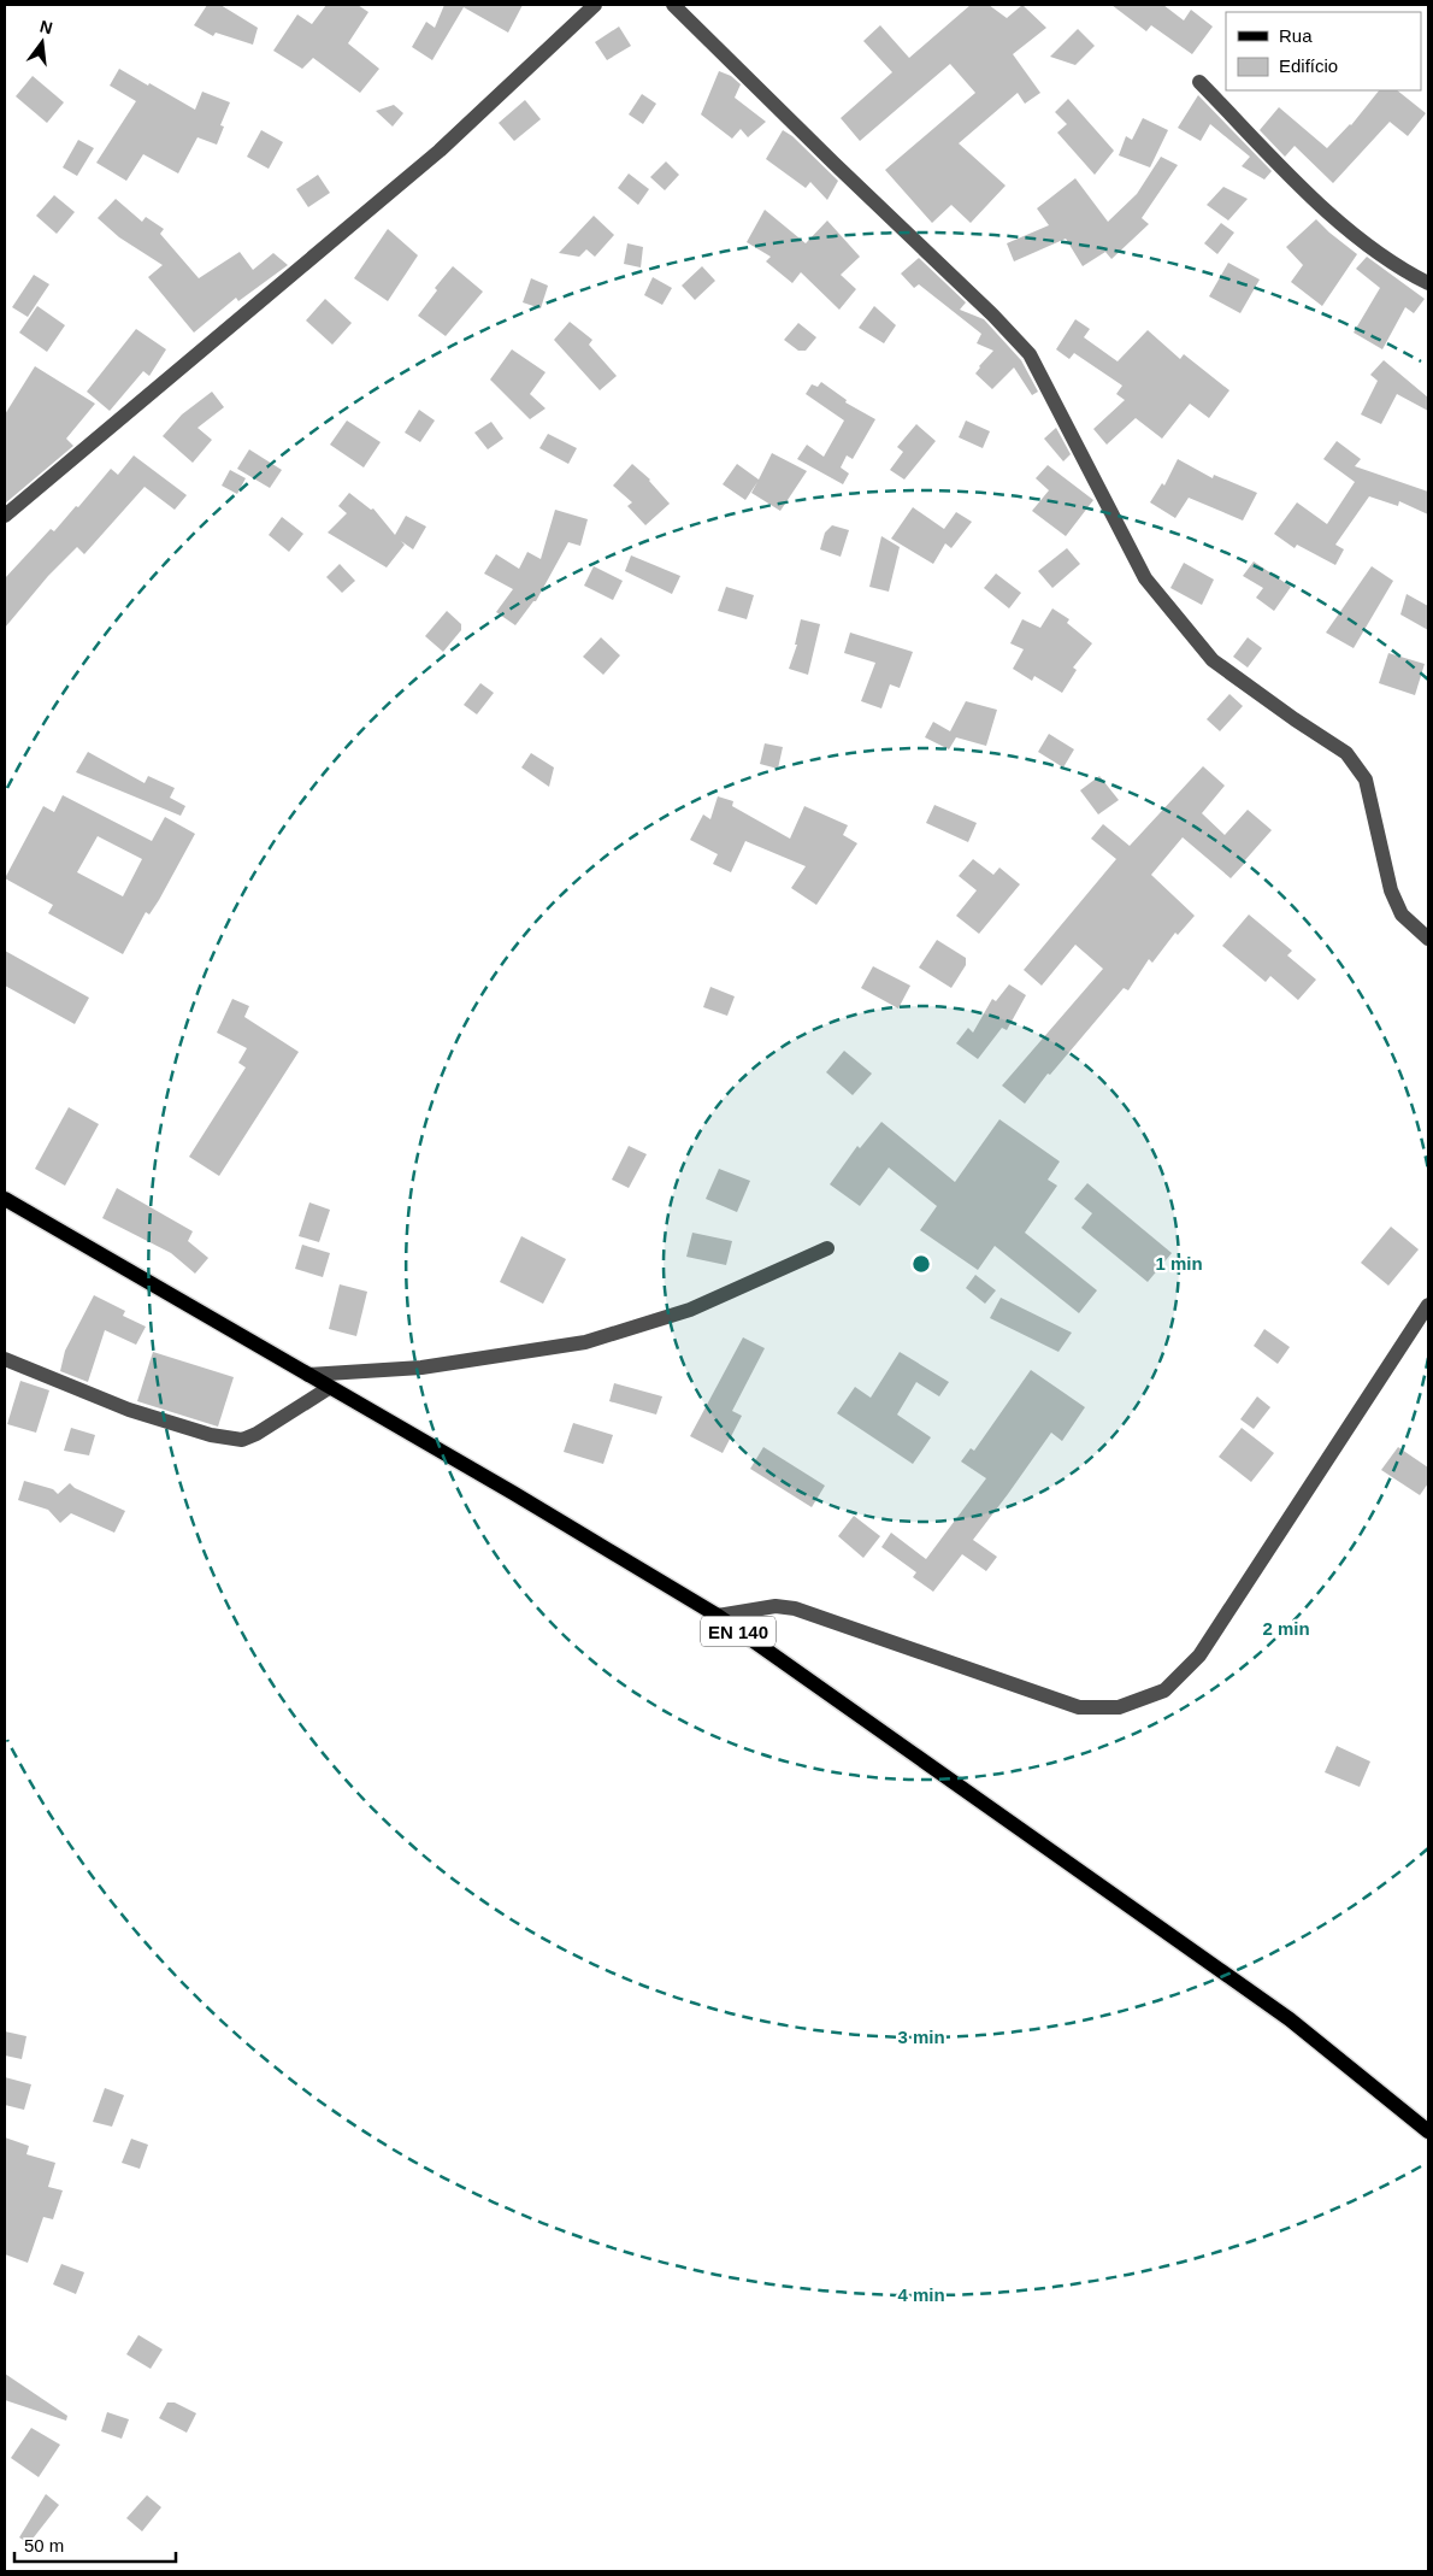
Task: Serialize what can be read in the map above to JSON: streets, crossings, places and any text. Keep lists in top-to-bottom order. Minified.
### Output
{"streets":{"main road":["EN 140"]},"legend":["Rua","Edifício"],"scale_bar":"50 m","north":"top","rings":["1 min","2 min","3 min","4 min"]}
